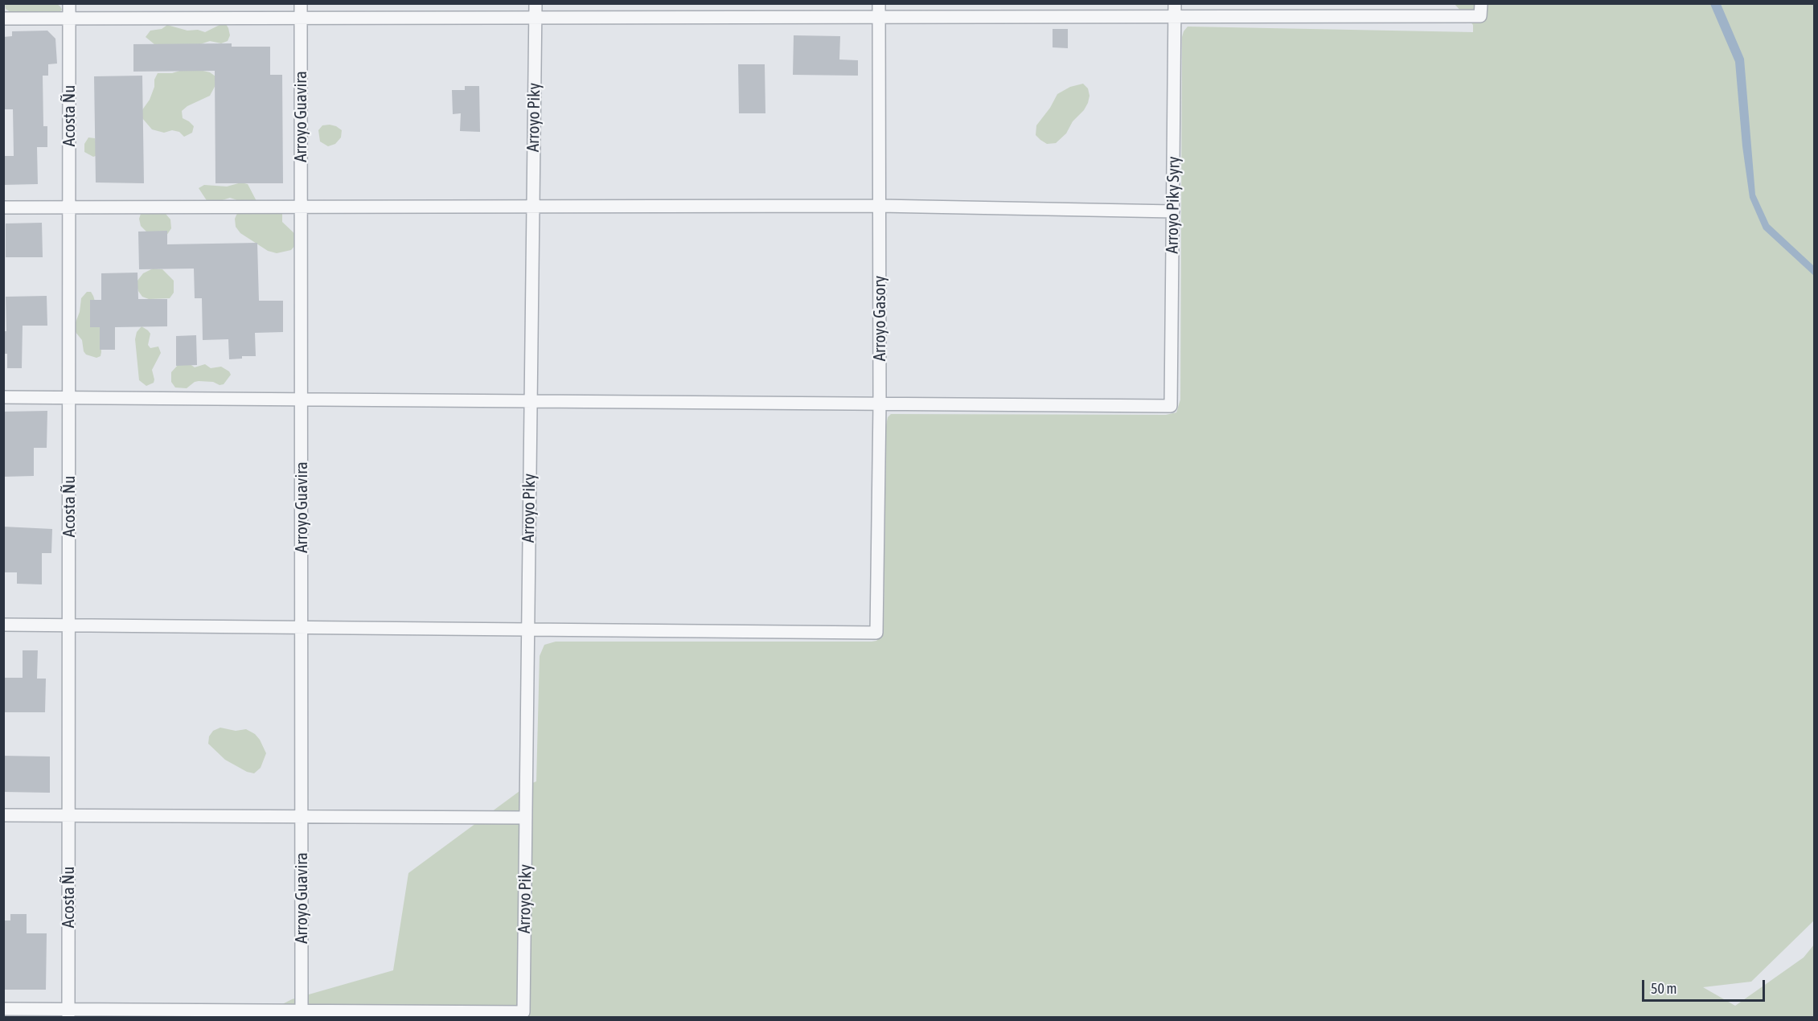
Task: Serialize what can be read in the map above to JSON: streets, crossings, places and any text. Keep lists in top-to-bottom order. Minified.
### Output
{"streets":{"street":["Acosta Ñu","Arroyo Guavira","Arroyo Piky","Arroyo Piky Syry","Arroyo Gasory"]},"crossings":[["Arroyo Guavira","Arroyo Piky"],["Arroyo Piky","Arroyo Gasory"],["Arroyo Piky Syry","Arroyo Gasory"]],"scale_bar":"50 m"}
